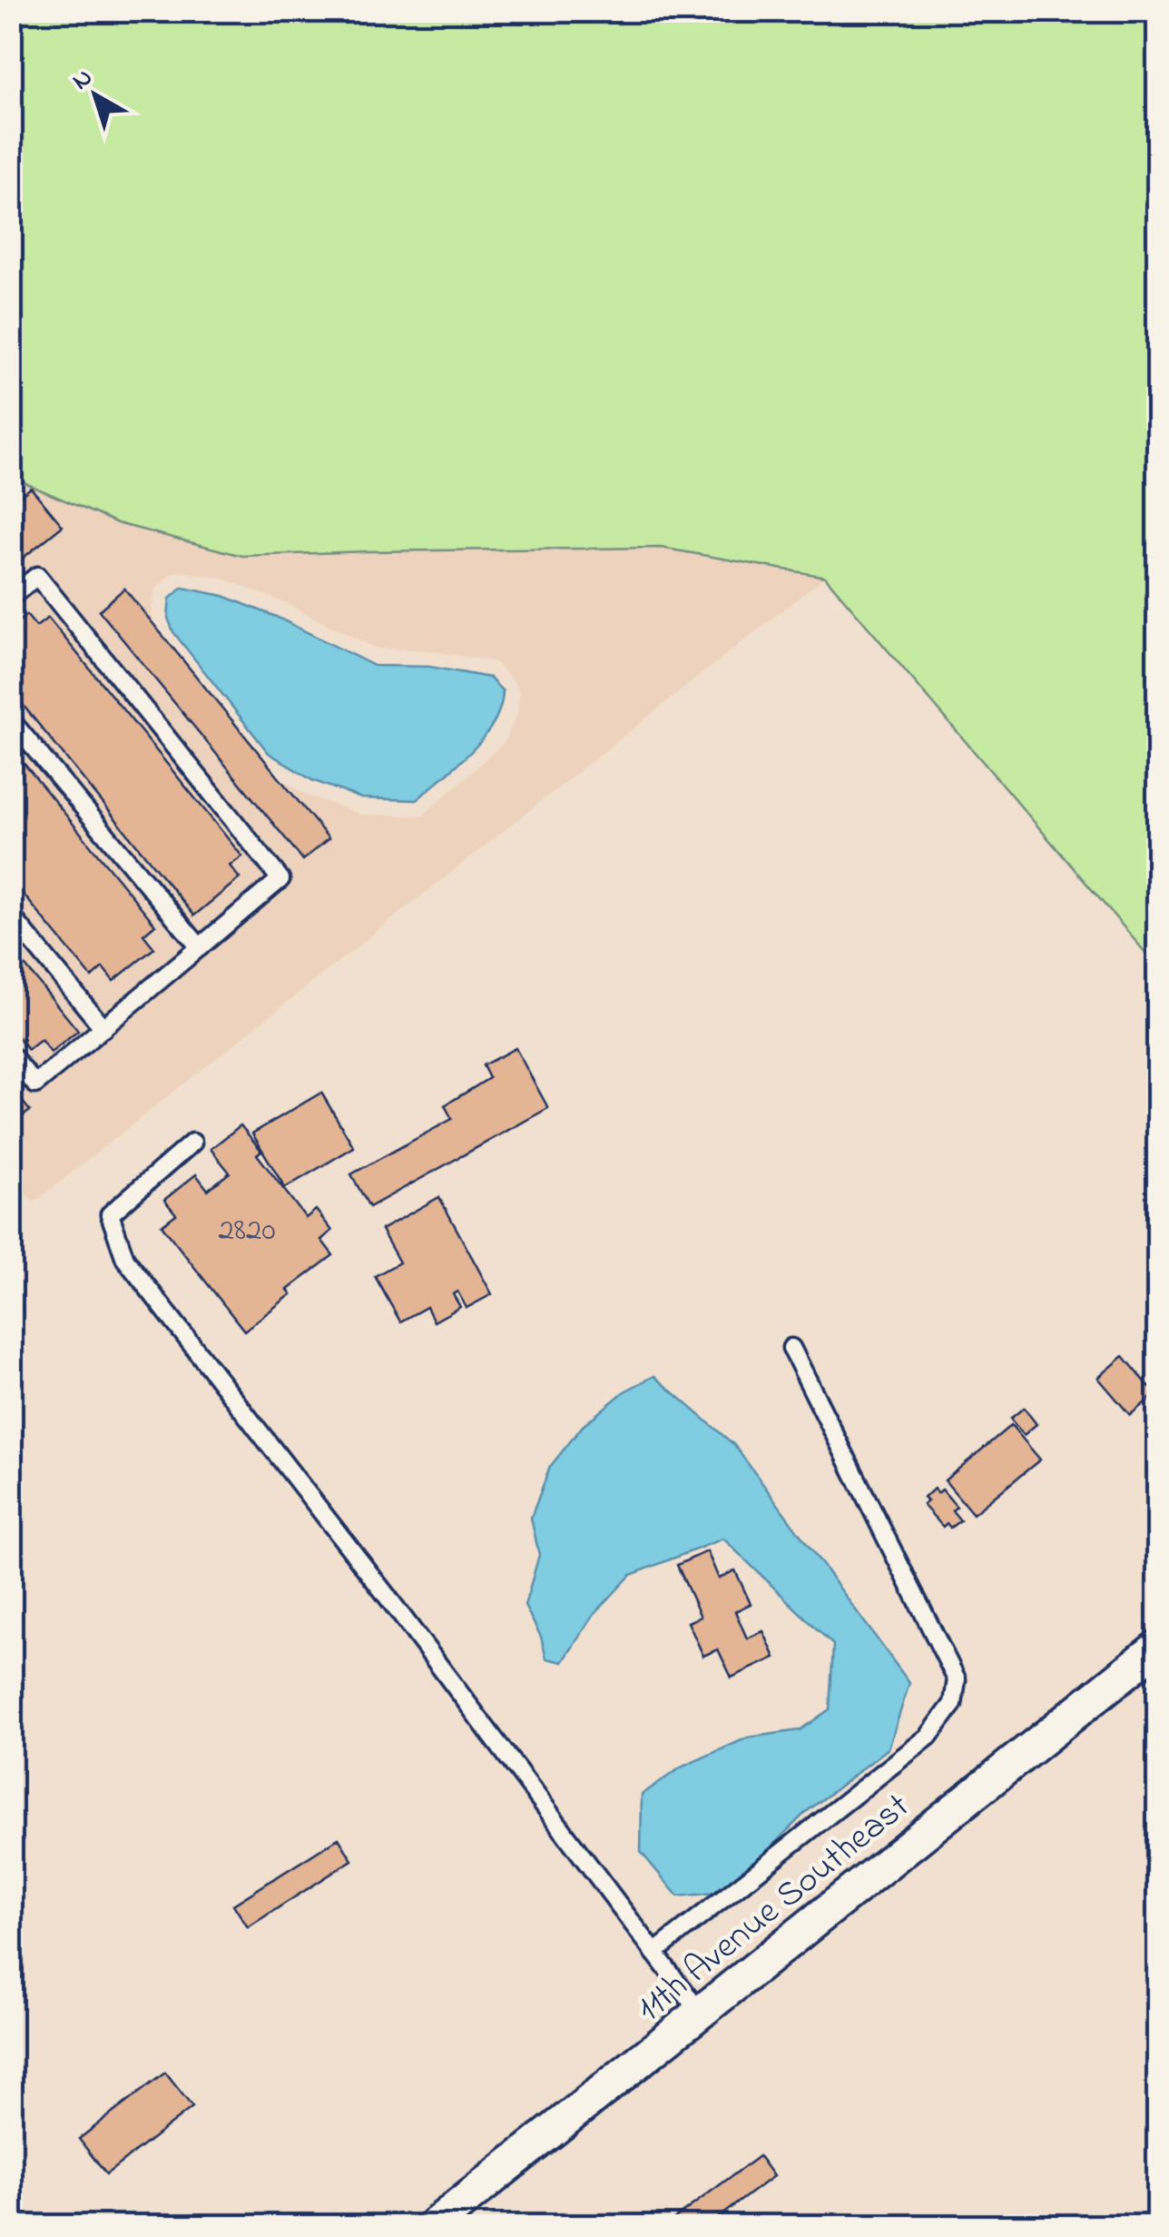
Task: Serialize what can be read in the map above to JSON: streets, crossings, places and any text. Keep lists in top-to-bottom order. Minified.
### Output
{"streets":{"street":["11th Avenue Southeast"]},"house_numbers":["2820"],"north":"top left"}
